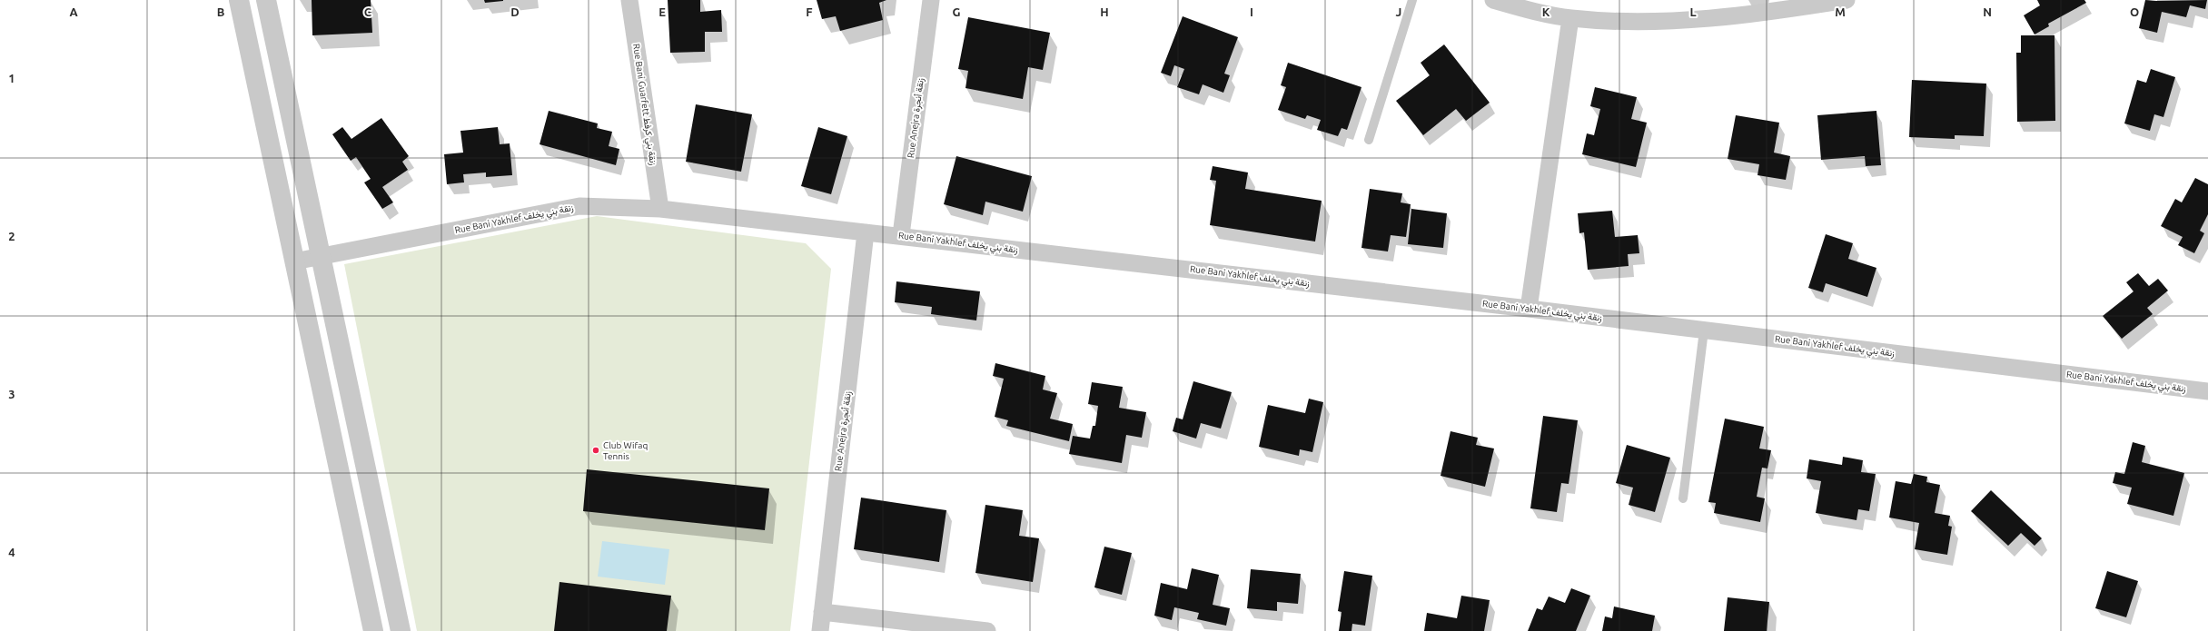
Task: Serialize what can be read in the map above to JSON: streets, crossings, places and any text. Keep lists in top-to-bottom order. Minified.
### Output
{"streets":{"street":["Rue Bani Guarfett زنقة بني كرفط","Rue Anejra زنقة أنجرة","Rue Bani Yakhlef زنقة بني يخلف"]},"crossings":[["Rue Bani Guarfett زنقة بني كرفط","Rue Bani Yakhlef زنقة بني يخلف"],["Rue Anejra زنقة أنجرة","Rue Bani Yakhlef زنقة بني يخلف"]],"places":["Club Wifaq Tennis"],"grid":{"columns":["A","B","C","D","E","F","G","H","I","J","K","L","M","N","O"],"rows":["1","2","3","4"]}}
